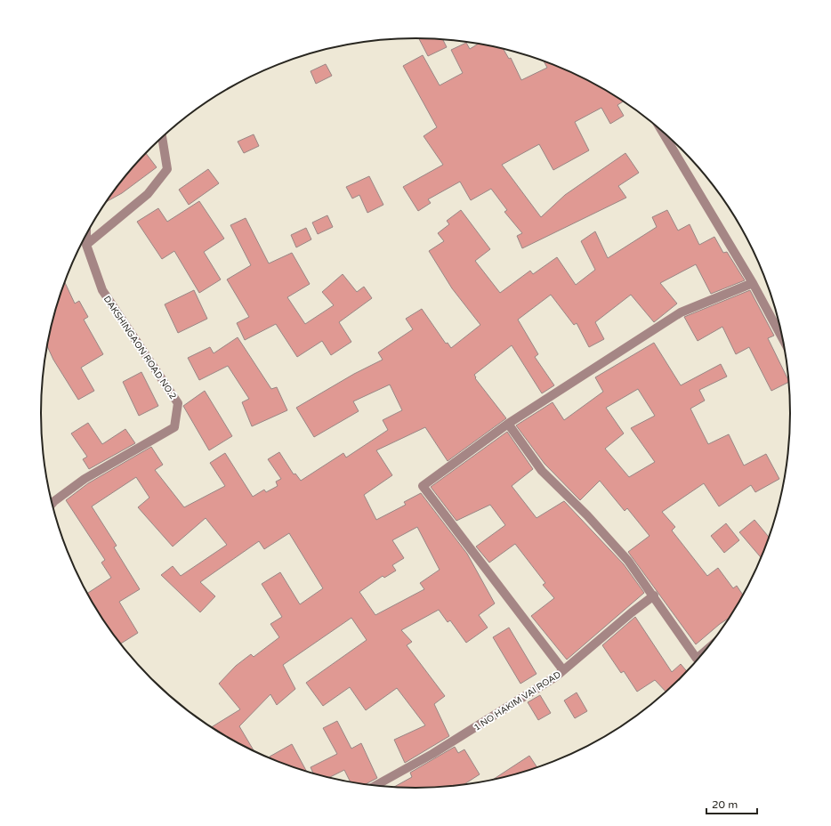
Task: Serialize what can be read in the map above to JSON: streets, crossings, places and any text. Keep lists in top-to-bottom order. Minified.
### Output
{"streets":{"street":["DAKSHINGAON ROAD NO.2","1 NO HAKIM VAI ROAD"]},"scale_bar":"20 m"}
